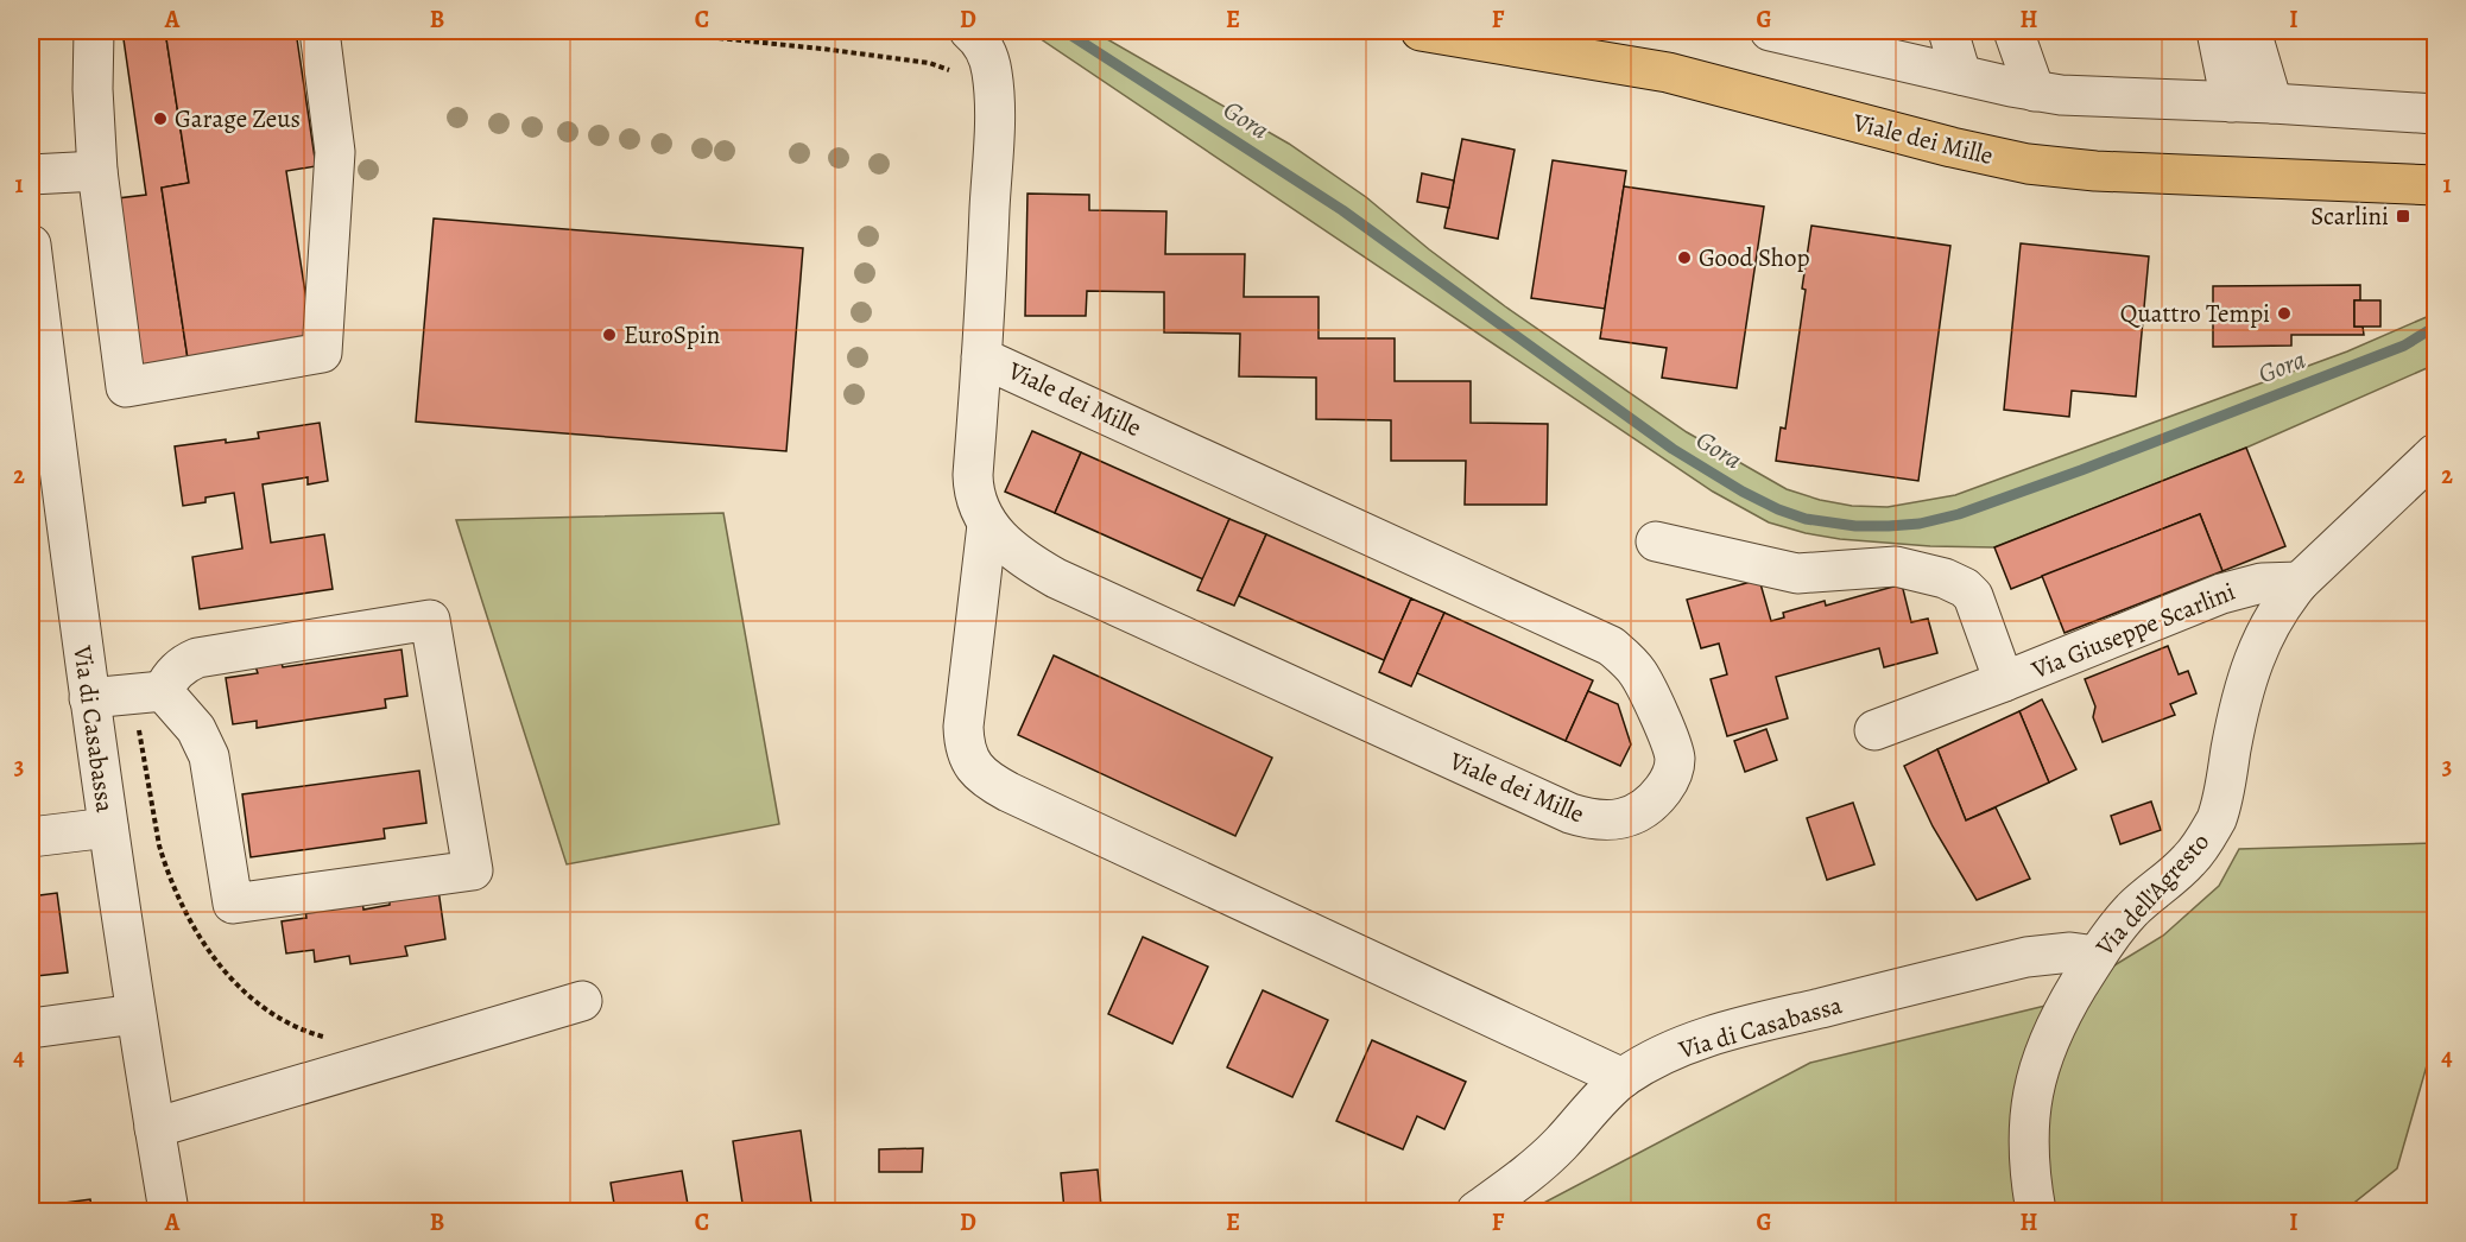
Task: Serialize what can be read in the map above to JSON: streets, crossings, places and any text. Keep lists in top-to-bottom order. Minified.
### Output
{"streets":{"main road":["Viale dei Mille"],"street":["Via Giuseppe Scarlini","Via di Casabassa","Via dell'Agresto"]},"crossings":[["Via Giuseppe Scarlini","Via dell'Agresto"],["Via di Casabassa","Via dell'Agresto"]],"water":["Gora"],"places":{"other":["Garage Zeus","Good Shop","Quattro Tempi","EuroSpin"],"transit":["Scarlini"]},"grid":{"columns":["A","B","C","D","E","F","G","H","I"],"rows":["1","2","3","4"]}}
